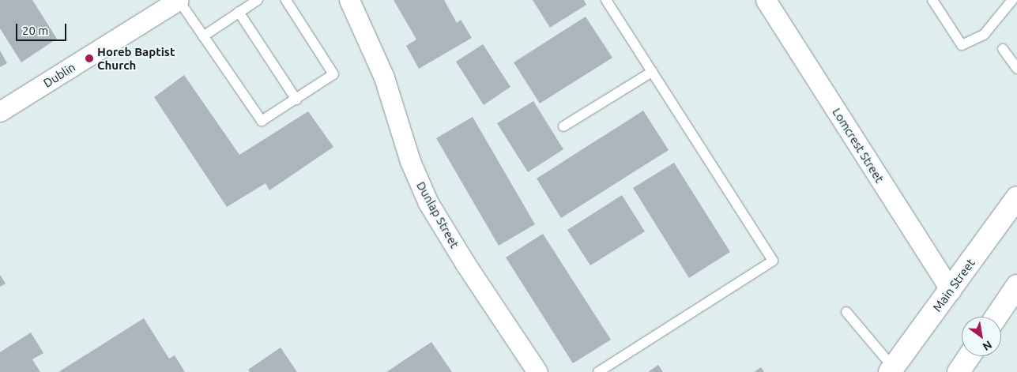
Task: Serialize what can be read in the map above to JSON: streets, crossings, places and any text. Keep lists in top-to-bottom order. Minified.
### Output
{"streets":{"highway":["Main Street"],"street":["Dublin","Lomcrest Street","Dunlap Street"]},"crossings":[["Lomcrest Street","Main Street"]],"places":["Horeb Baptist Church"],"scale_bar":"20 m","north":"bottom right"}
